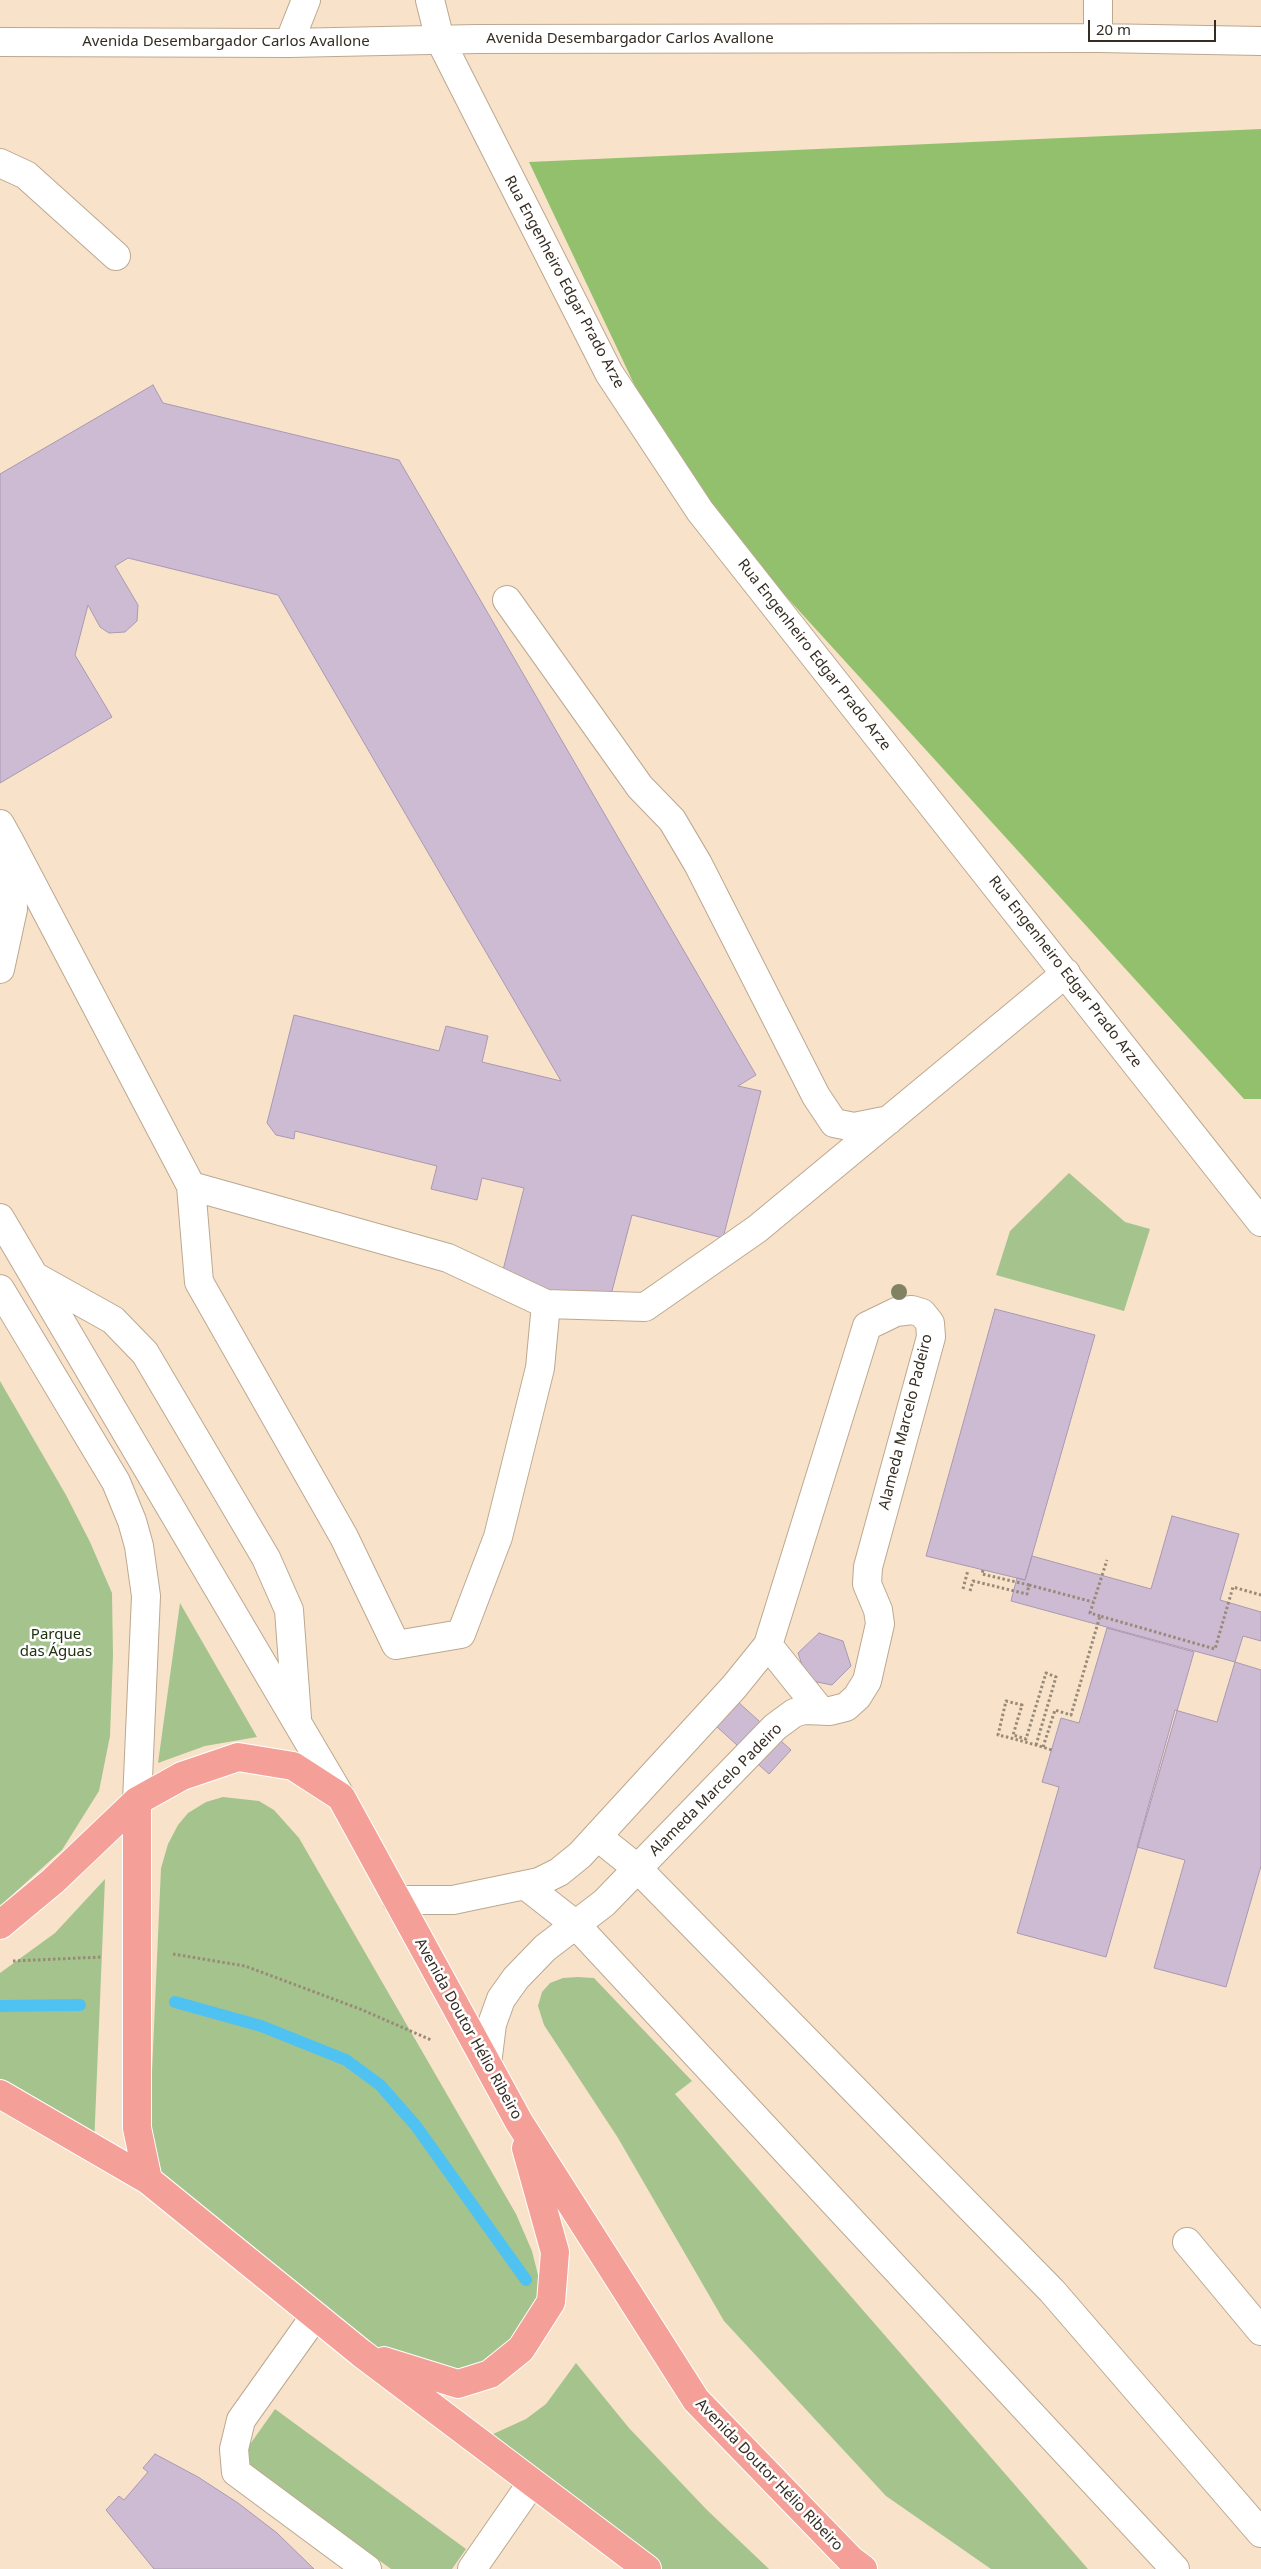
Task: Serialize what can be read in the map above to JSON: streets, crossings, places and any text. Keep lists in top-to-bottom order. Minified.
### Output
{"streets":{"main road":["Avenida Doutor Hélio Ribeiro"],"street":["Avenida Desembargador Carlos Avallone","Rua Engenheiro Edgar Prado Arze","Alameda Marcelo Padeiro"]},"crossings":[["Avenida Desembargador Carlos Avallone","Rua Engenheiro Edgar Prado Arze"],["Alameda Marcelo Padeiro","Avenida Doutor Hélio Ribeiro"]],"parks":["Parque das Águas"],"scale_bar":"20 m"}
